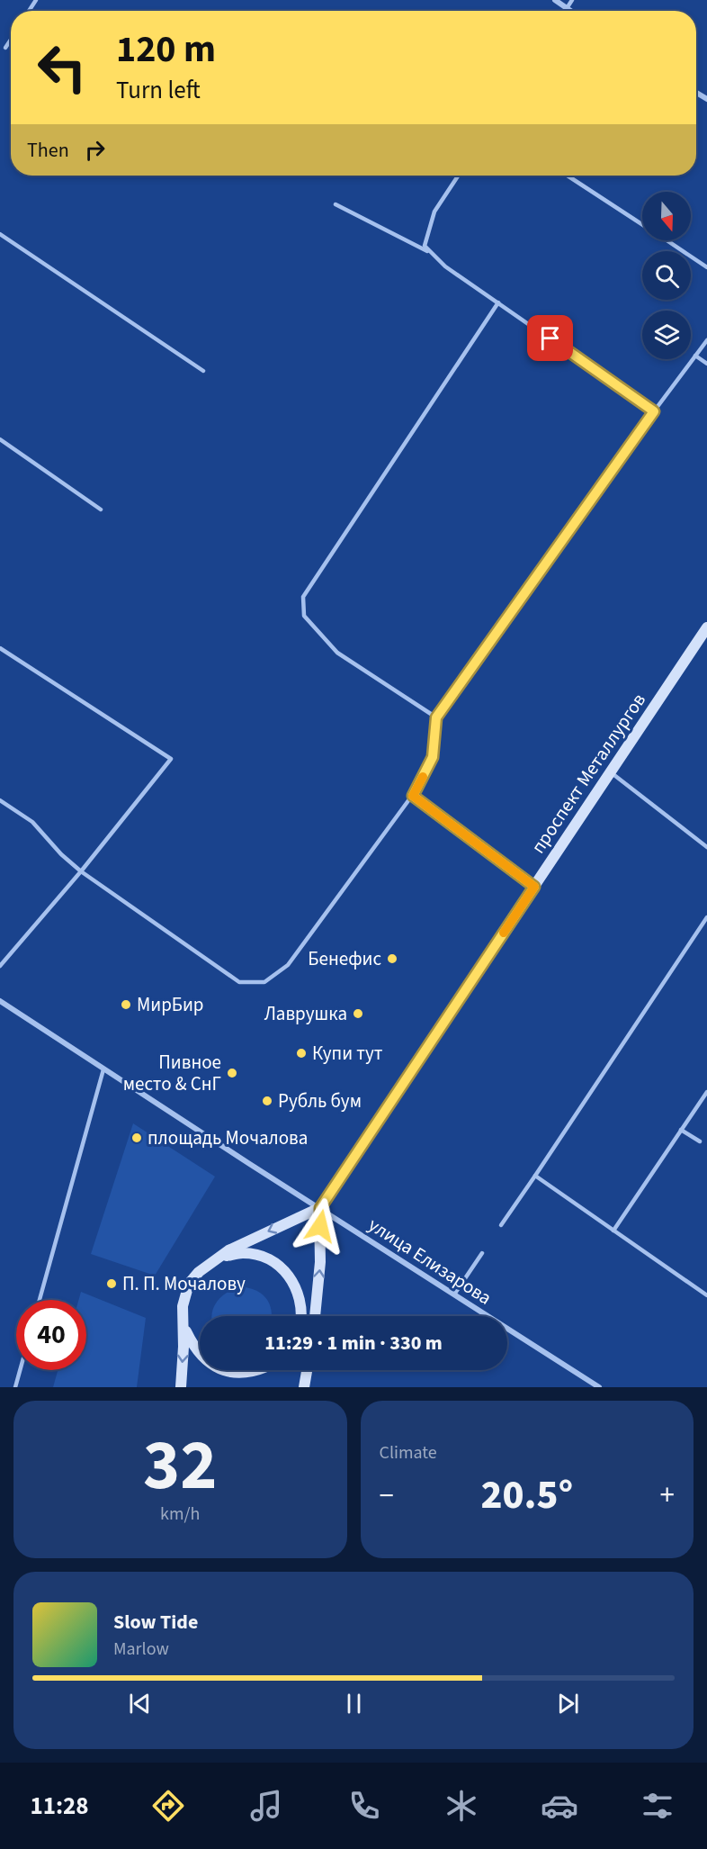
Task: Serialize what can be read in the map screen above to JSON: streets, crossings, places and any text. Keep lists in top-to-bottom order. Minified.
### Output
{"streets":{"street":["проспект Металлургов","улица Елизарова"]},"crossings":[["проспект Металлургов","улица Елизарова"]],"places":["Бенефис","МирБир","Лаврушка","Купи тут","Пивное место & СнГ","Рубль бум","площадь Мочалова","П. П. Мочалову"],"north":"bottom","page":{"turn":["120 m","Turn left"],"then":"Then","limit":"40","trip":"11:29 · 1 min · 330 m","tile":[["32","km/h"],"Climate"],"heat":["−","20.5°","+"],"song":["Slow Tide","Marlow"],"tabs":"11:28"}}
